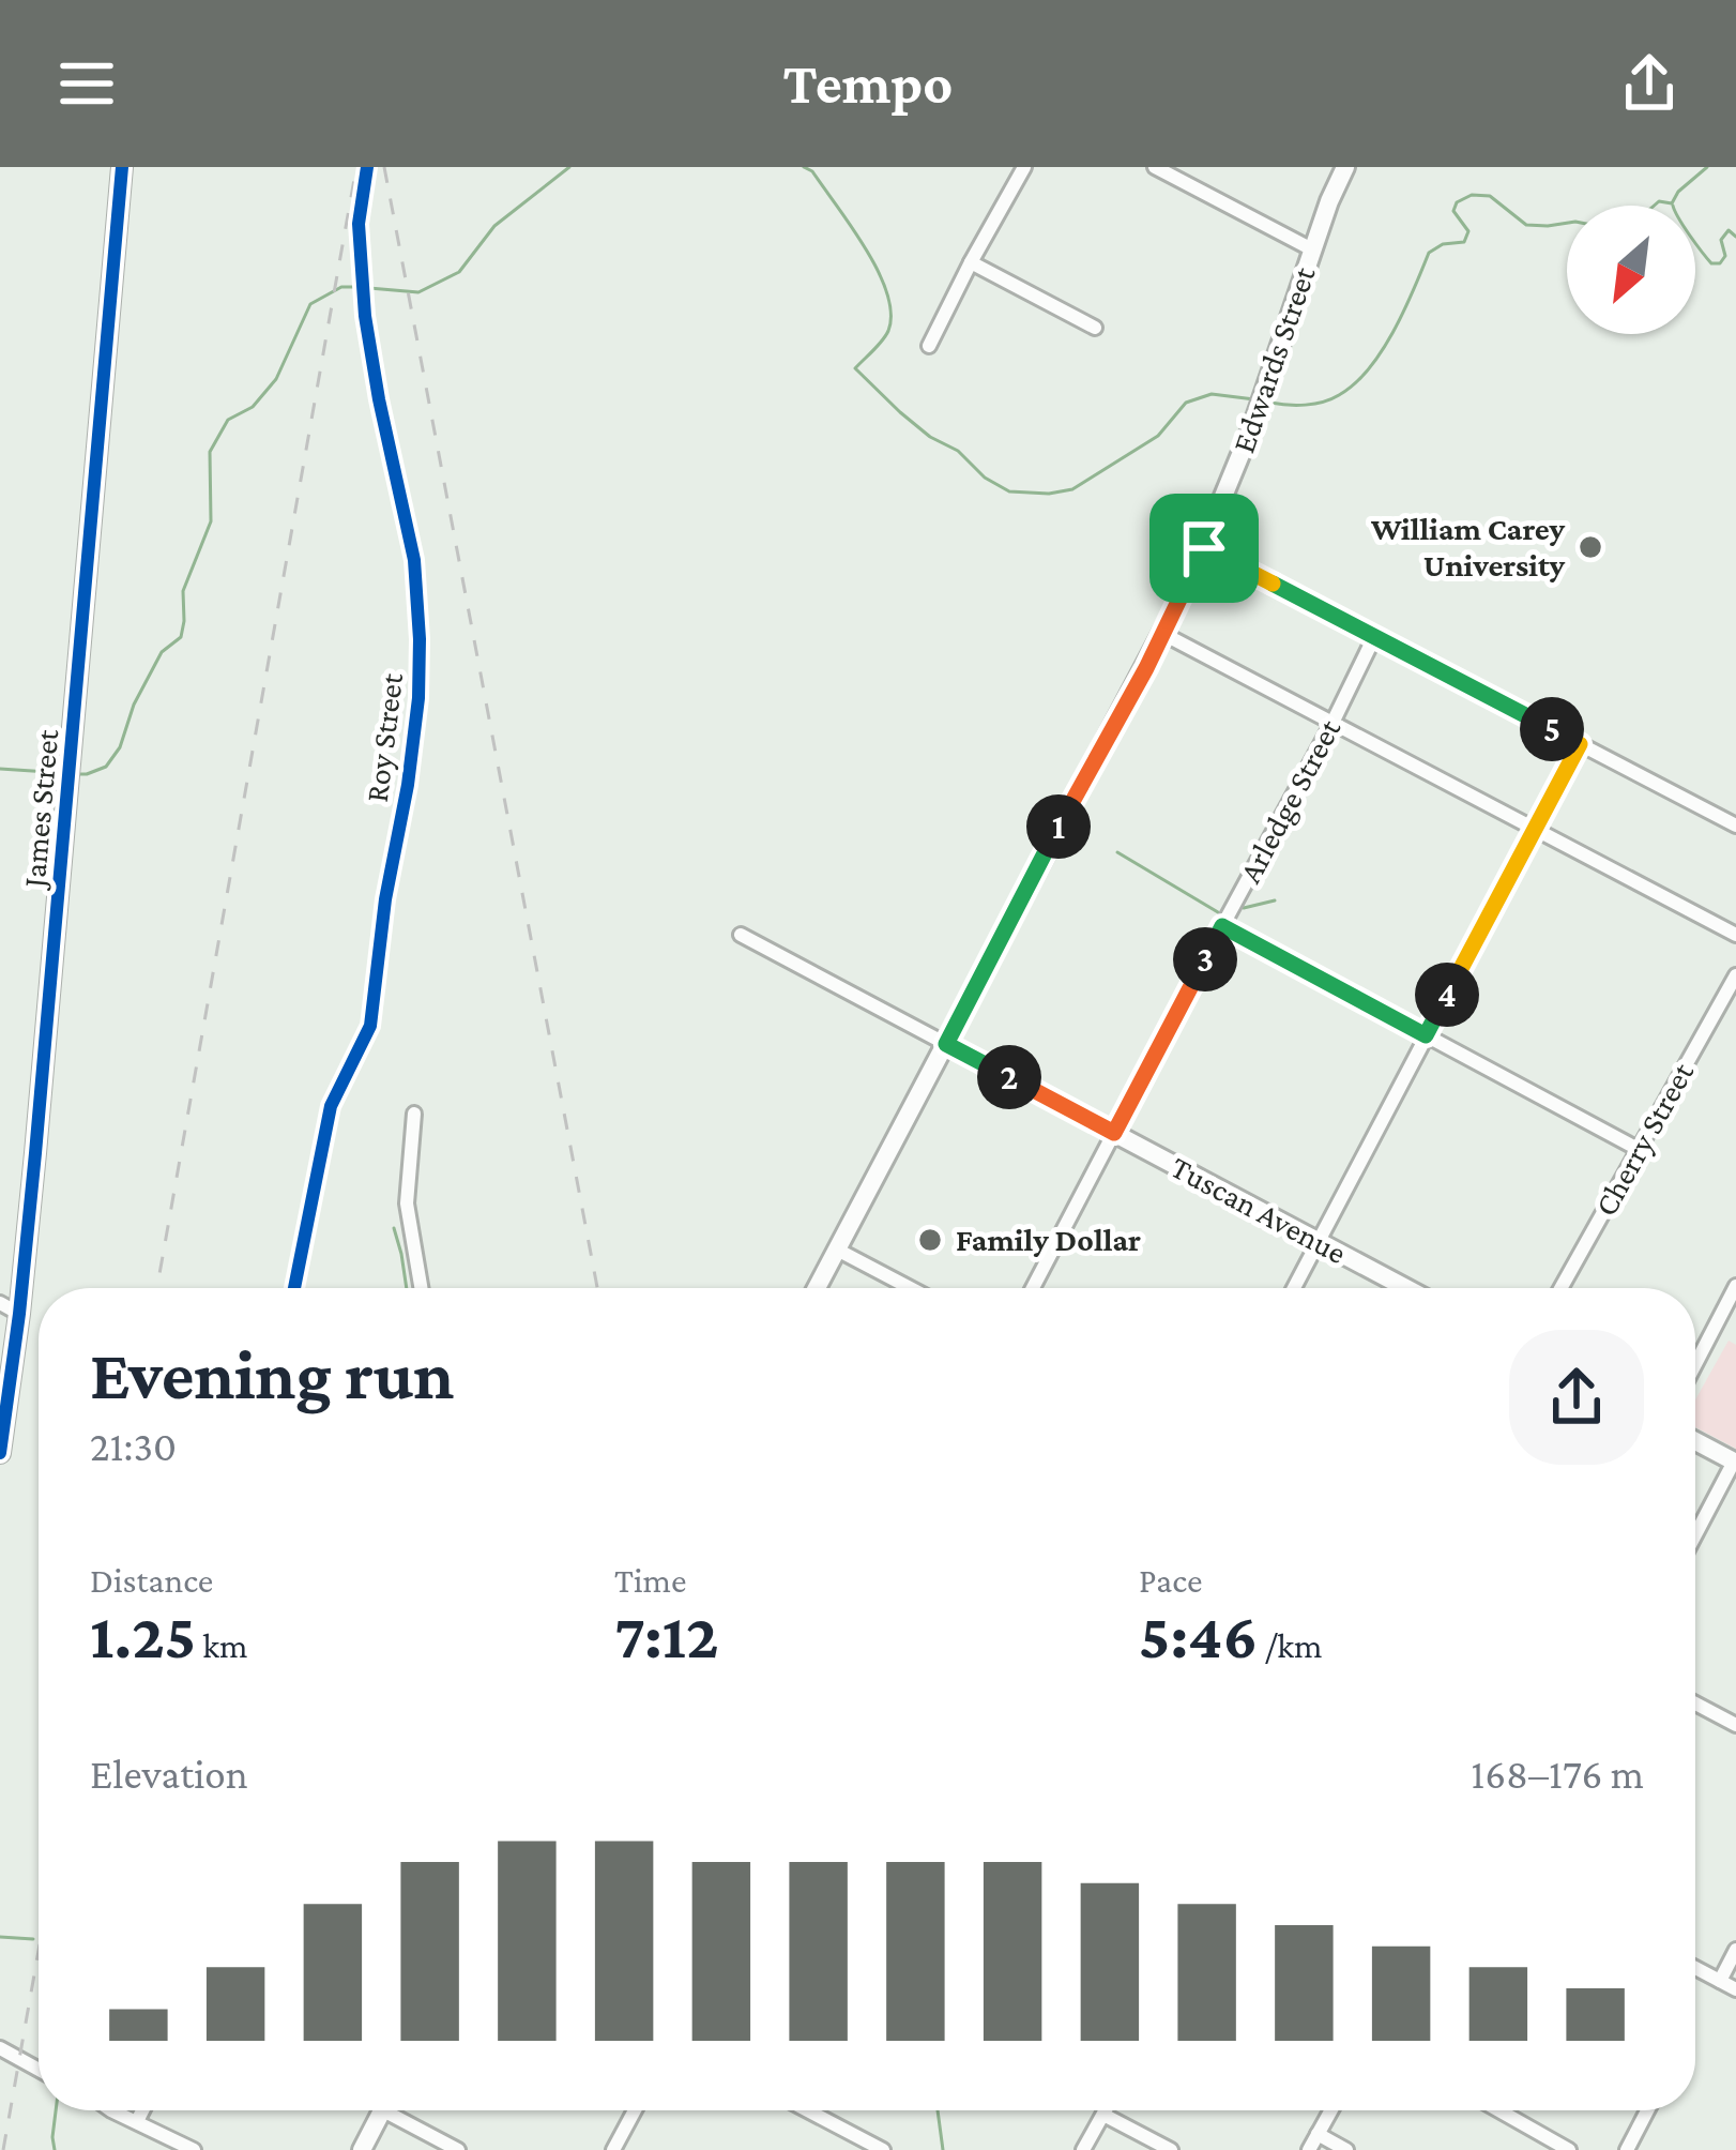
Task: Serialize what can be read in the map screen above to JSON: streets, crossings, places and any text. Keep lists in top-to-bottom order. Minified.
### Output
{"streets":{"main road":["Edwards Street","James Street","Tuscan Avenue"],"street":["Roy Street","Arledge Street","Cherry Street"]},"crossings":[["Edwards Street","Tuscan Avenue"],["Arledge Street","Tuscan Avenue"]],"places":["William Carey University","Family Dollar"],"north":"bottom left","page":{"header":"Tempo","pins":["5","1","3","4","2"],"heading":["Evening run","21:30"],"stats":[["Distance","1.25 km"],["Time","7:12"],["Pace","5:46 /km"]],"chart":["Elevation","168–176 m"]}}
